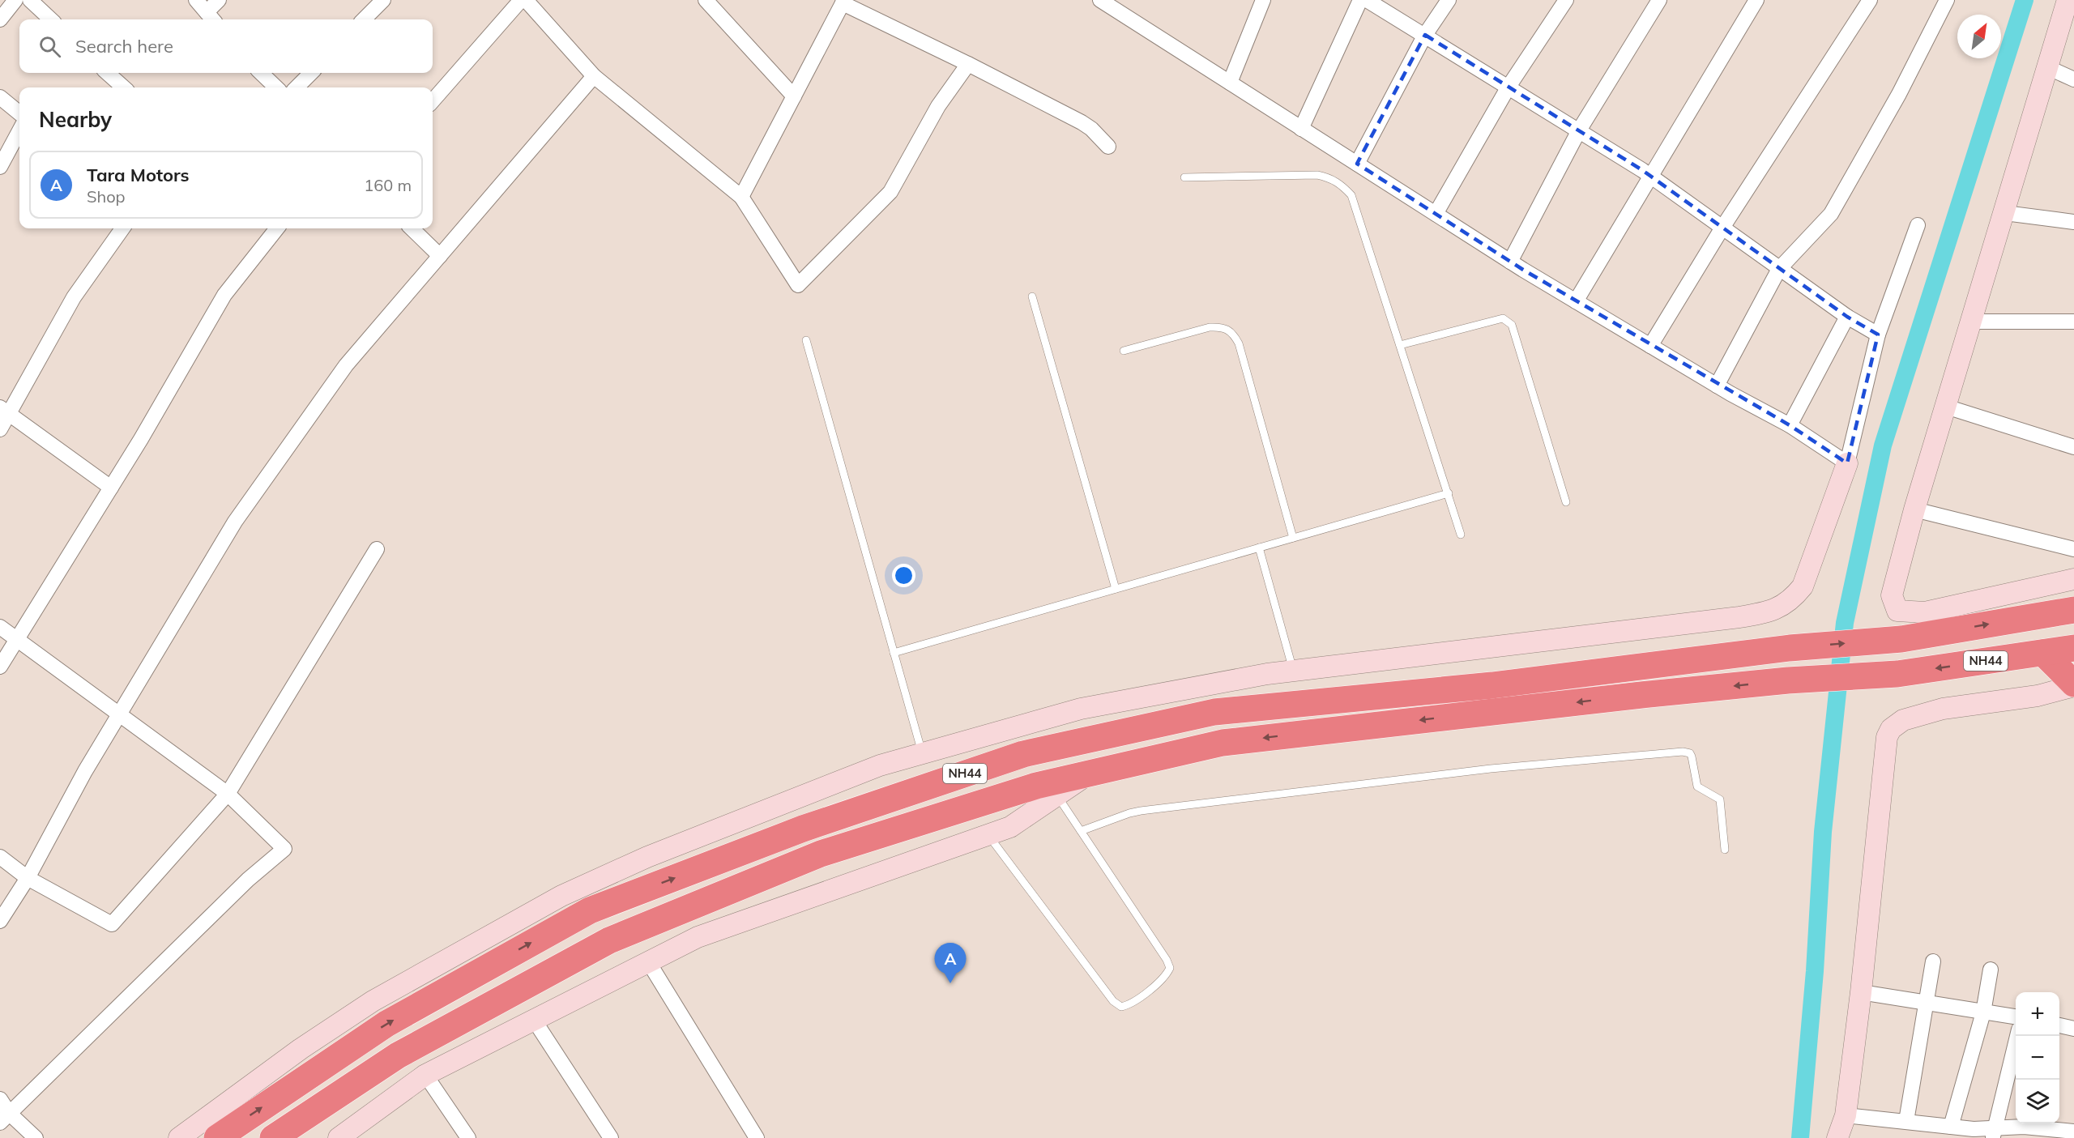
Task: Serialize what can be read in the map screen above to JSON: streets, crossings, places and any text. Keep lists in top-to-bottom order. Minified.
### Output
{"streets":{"highway":["NH44"]},"north":"top right","page":{"search":"Search here","heading":"Nearby","list":[{"mark":"A","name":"Tara Motors","note":"Shop","value":"160 m"}],"pins":"A","map_buttons":["+","−"]}}
